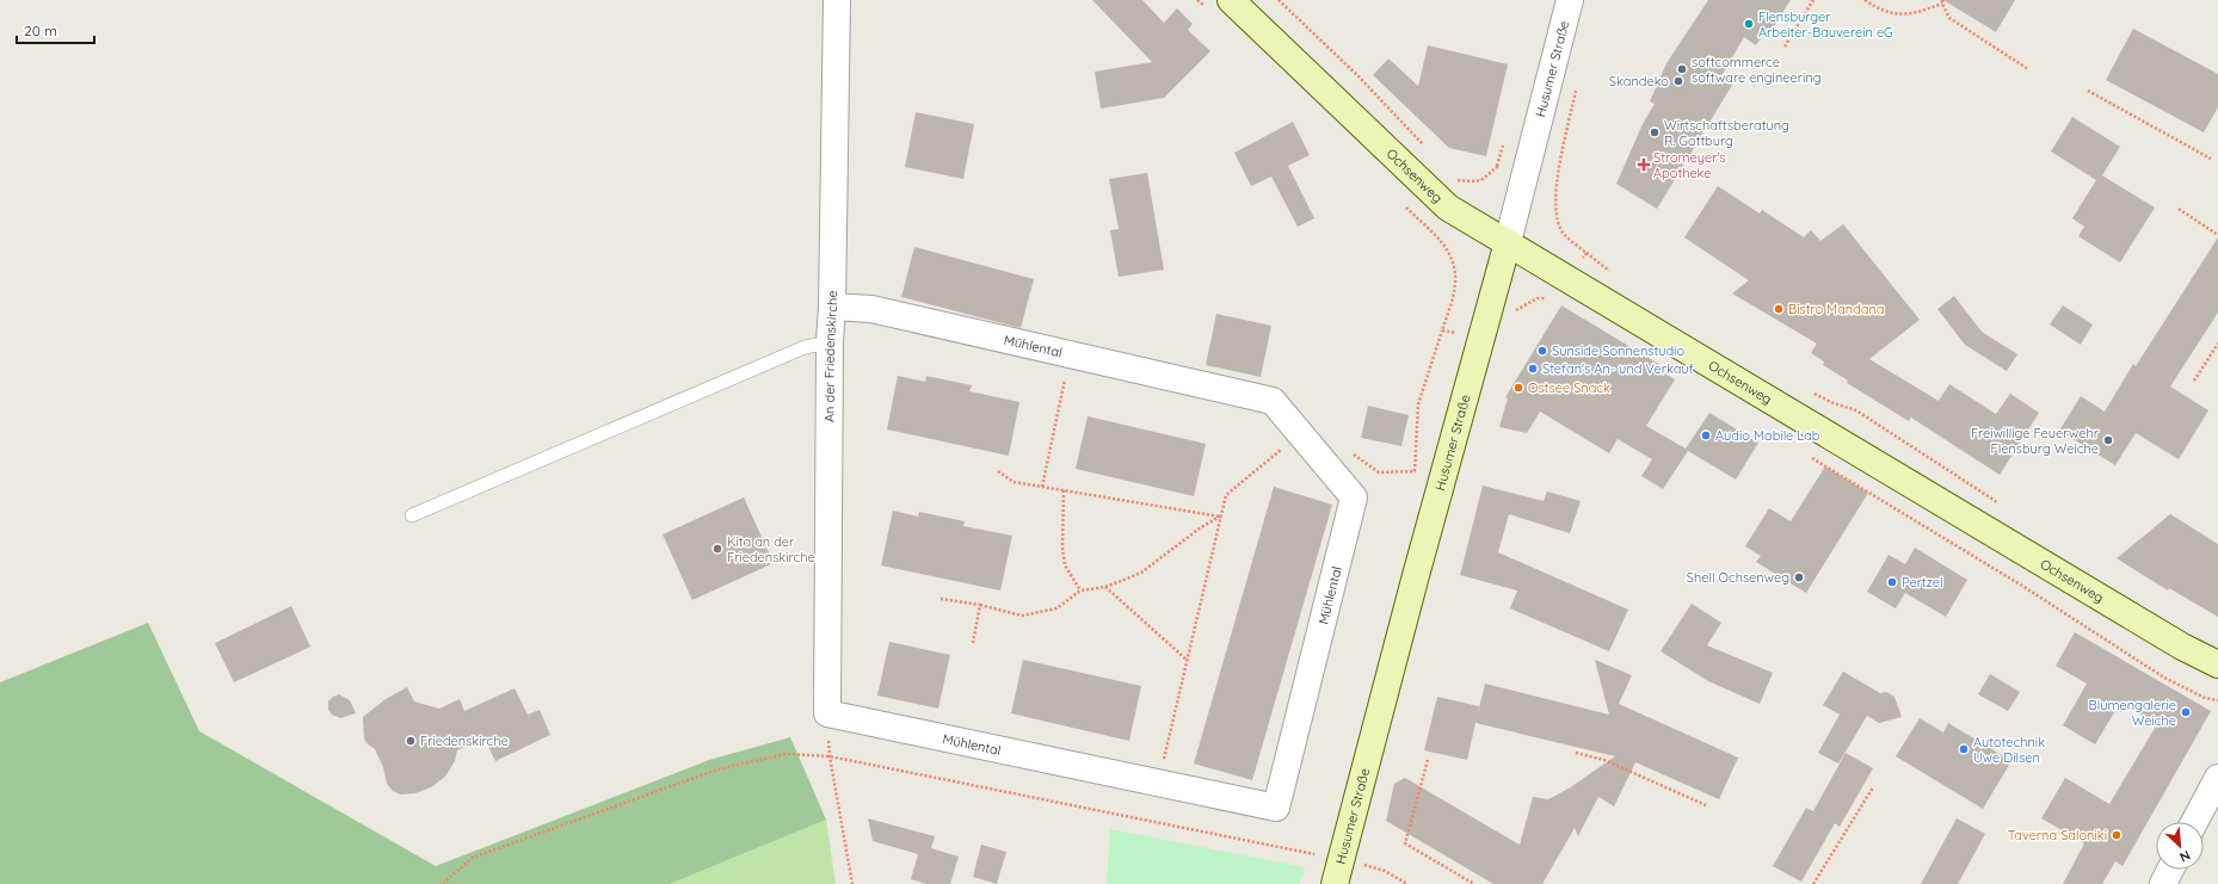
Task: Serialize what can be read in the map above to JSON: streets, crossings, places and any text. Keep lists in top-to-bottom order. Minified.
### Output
{"streets":{"main road":["Husumer Straße","Ochsenweg"],"street":["Mühlental","An der Friedenskirche"]},"crossings":[["Husumer Straße","Ochsenweg"],["Mühlental","An der Friedenskirche"]],"places":{"other":["Flensburger Arbeiter-Bauverein eG","softcommerce software engineering","Skandeko","Wirtschaftsberatung R. Gottburg","Bistro Mandana","Sunside Sonnenstudio","Stefan's An- und Verkauf","Ostsee Snack","Audio Mobile Lab","Freiwillige Feuerwehr Flensburg Weiche","Kita an der Friedenskirche","Shell Ochsenweg","Pertzel","Blumengalerie Weiche","Friedenskirche","Autotechnik Uwe Dilsen","Taverna Saloniki"],"health":["Stromeyer's Apotheke"]},"scale_bar":"20 m","north":"bottom right"}
